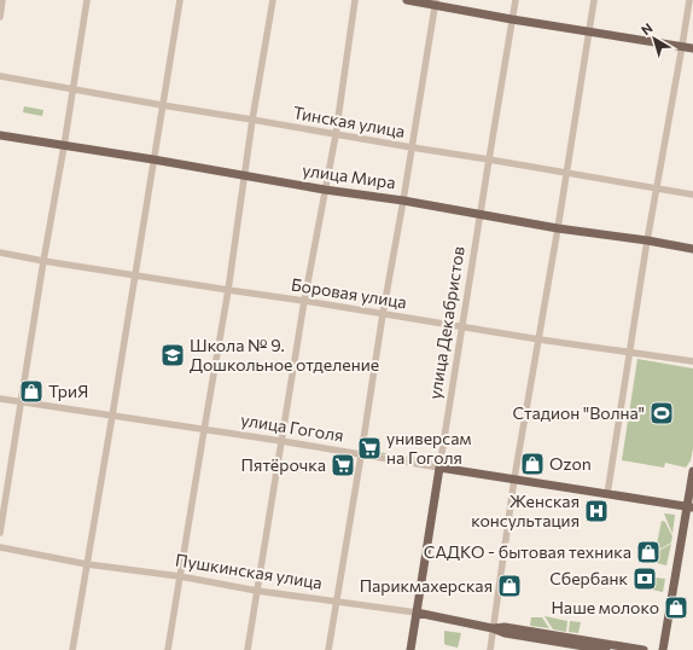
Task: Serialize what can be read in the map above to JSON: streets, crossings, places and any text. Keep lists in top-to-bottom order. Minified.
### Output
{"streets":{"main road":["улица Мира","улица Декабристов","улица Гоголя","Пушкинская улица"],"street":["Тинская улица","Боровая улица"]},"crossings":[["Тинская улица","улица Декабристов"],["улица Мира","улица Декабристов"],["Боровая улица","улица Декабристов"],["улица Декабристов","улица Гоголя"],["улица Декабристов","Пушкинская улица"]],"places":{"school or university":["Школа № 9. Дошкольное отделение"],"shop":["ТриЯ","Ozon","САДКО - бытовая техника","Парикмахерская","Наше молоко"],"sports":["Стадион \"Волна\""],"supermarket":["универсам на Гоголя","Пятёрочка"],"hospital":["Женская консультация"],"bank":["Сбербанк"]},"north":"top left"}
